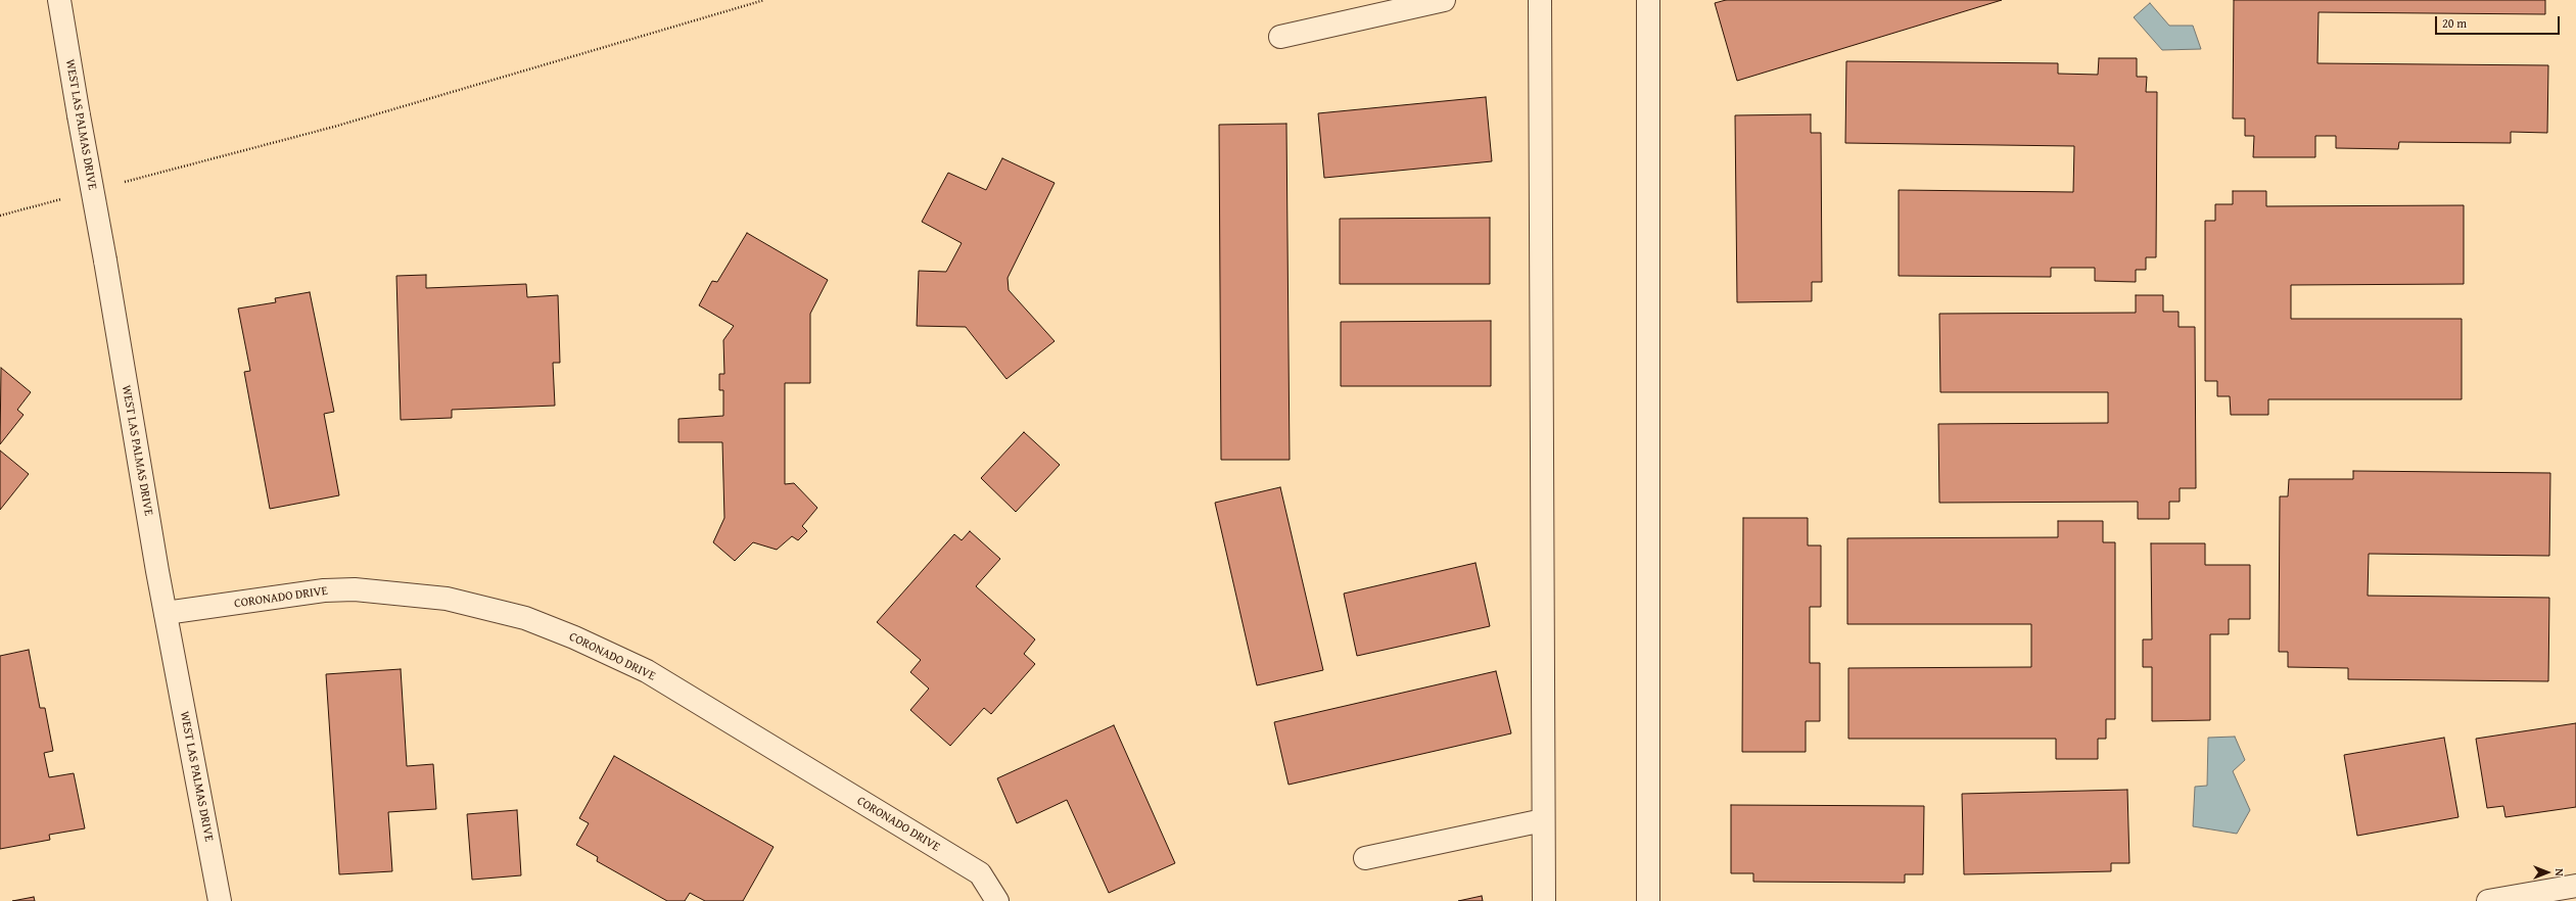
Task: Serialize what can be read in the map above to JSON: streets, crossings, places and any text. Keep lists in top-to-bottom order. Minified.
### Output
{"streets":{"street":["WEST LAS PALMAS DRIVE","CORONADO DRIVE"]},"crossings":[["WEST LAS PALMAS DRIVE","CORONADO DRIVE"]],"scale_bar":"20 m","north":"right"}
